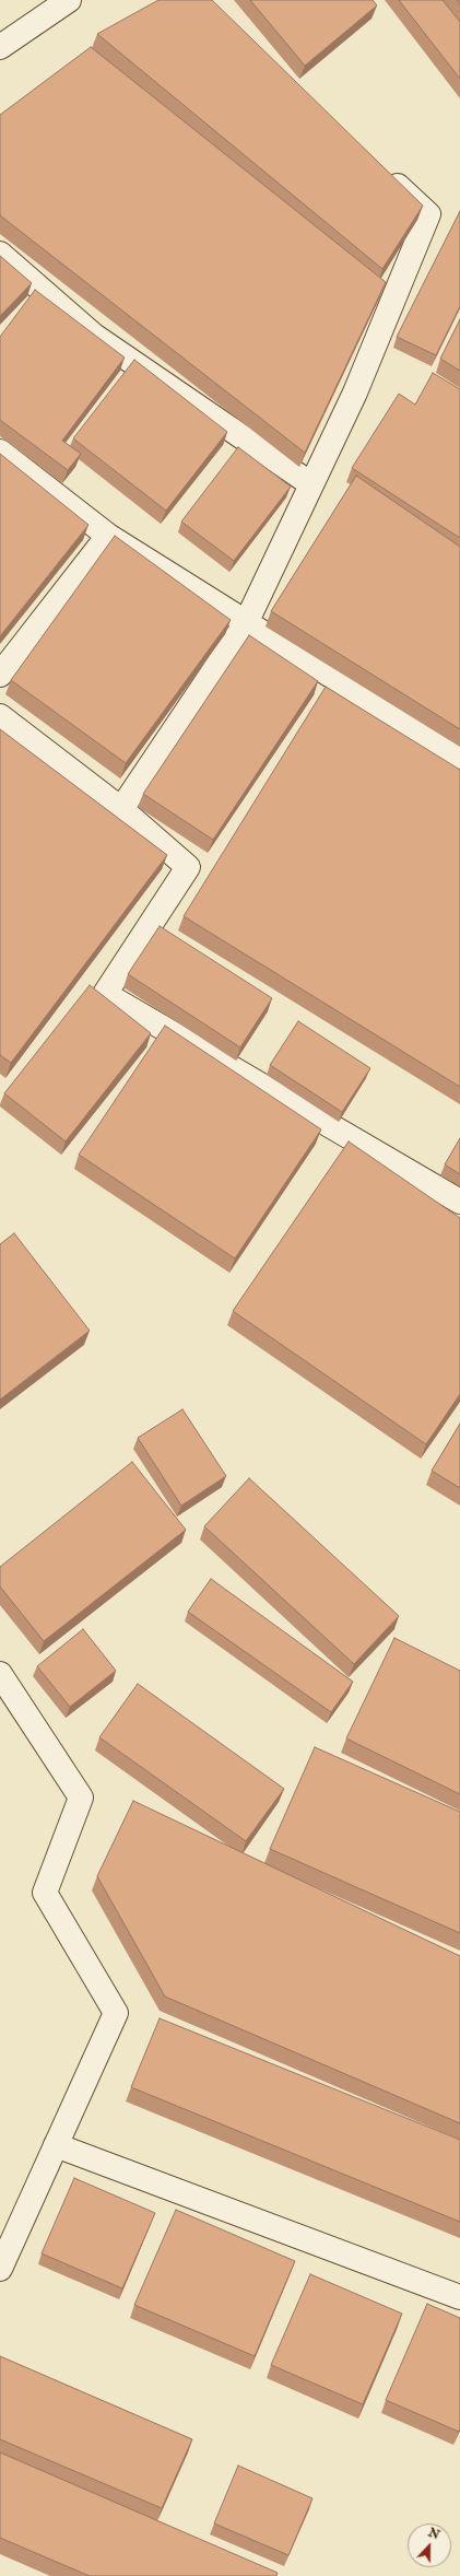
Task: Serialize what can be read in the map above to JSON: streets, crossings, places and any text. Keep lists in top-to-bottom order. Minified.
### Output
{"north":"top"}
